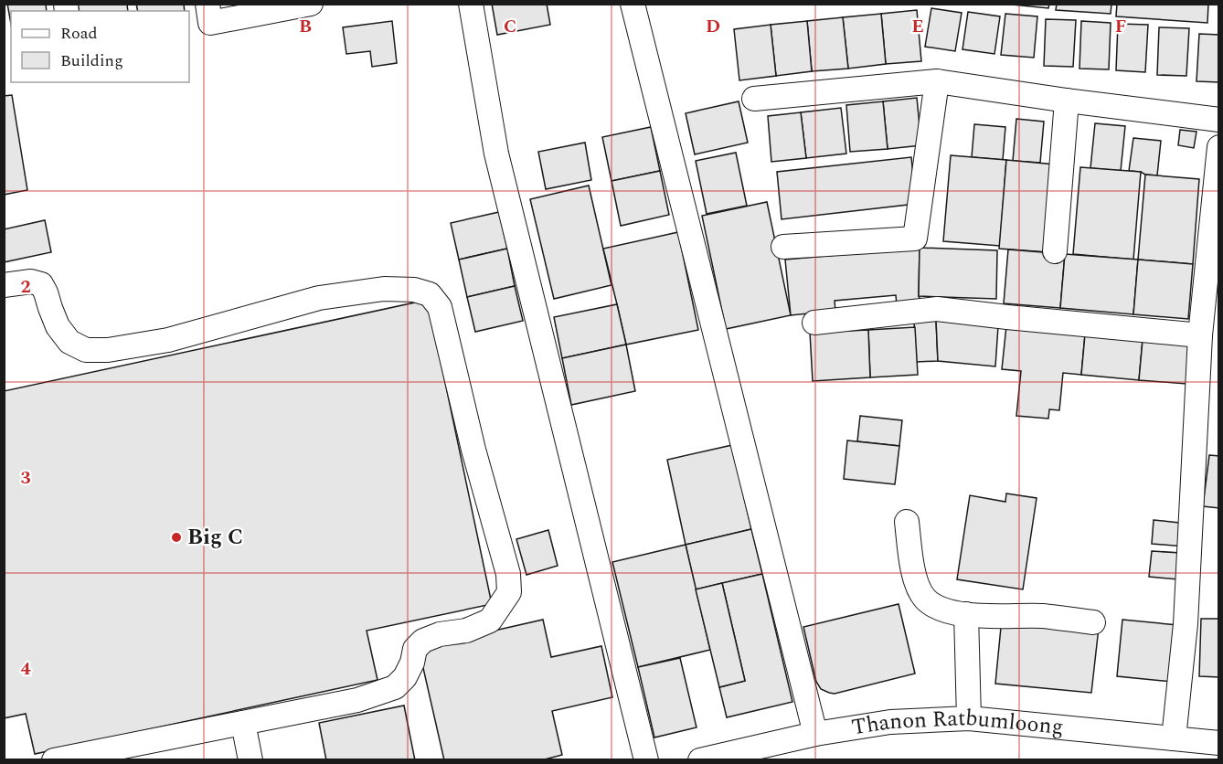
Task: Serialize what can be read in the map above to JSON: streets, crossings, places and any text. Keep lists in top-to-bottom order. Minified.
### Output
{"streets":{"street":["Thanon Ratbumloong"]},"places":["Big C"],"legend":["Road","Building"],"grid":{"columns":["B","C","D","E","F"],"rows":["2","3","4"]}}
